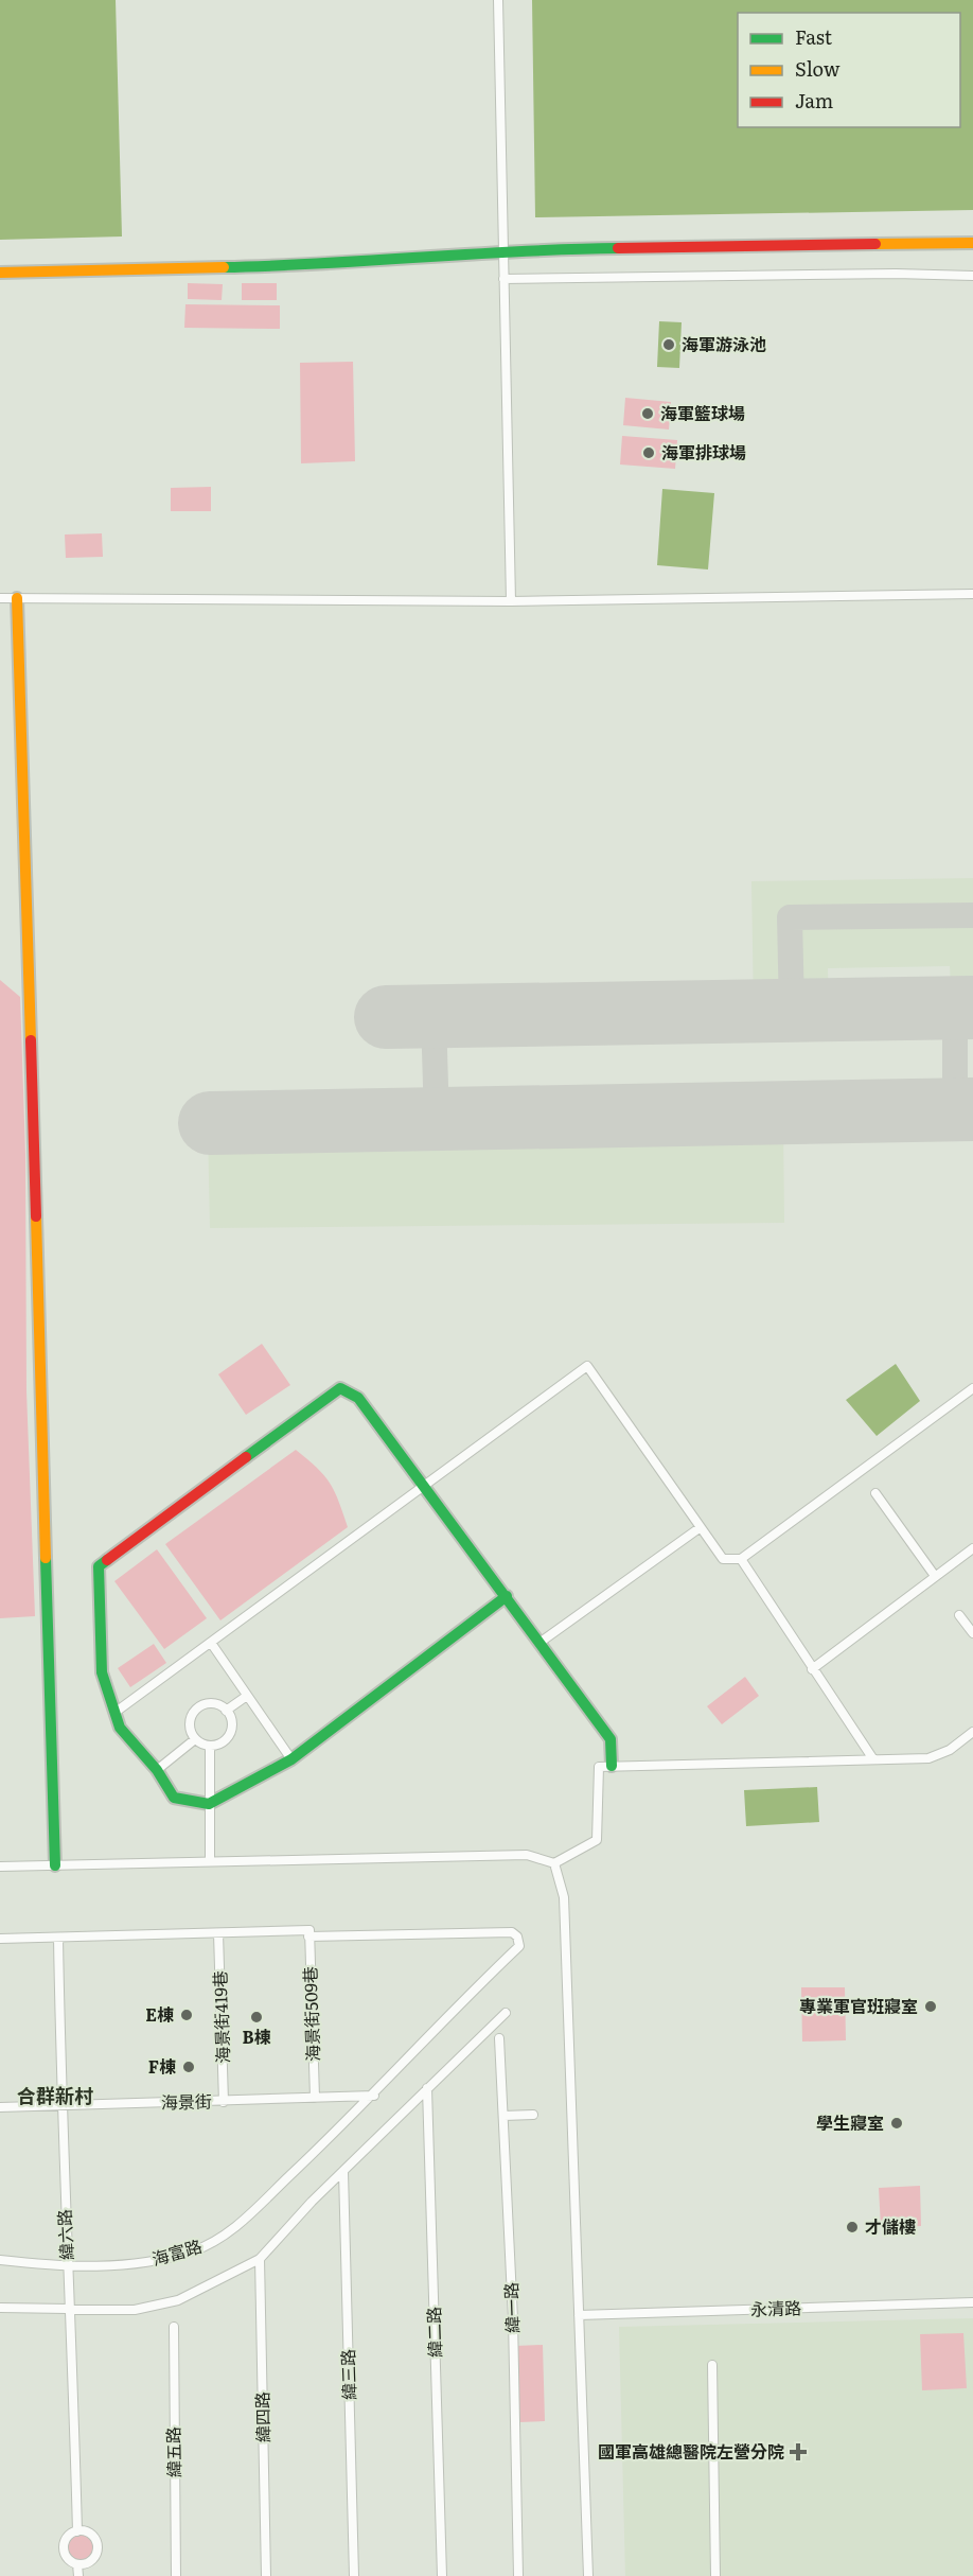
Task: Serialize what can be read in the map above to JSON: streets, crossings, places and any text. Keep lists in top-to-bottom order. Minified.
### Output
{"streets":{"street":["海景街509巷","海景街419巷","海景街","緯六路","海富路","緯一路","永清路","緯二路","緯三路","緯四路","緯五路"]},"crossings":[["海景街509巷","海景街"],["海景街509巷","海富路"],["海景街419巷","海景街"],["海景街","緯六路"],["海景街","海富路"],["緯六路","海富路"]],"districts":["合群新村"],"places":{"other":["海軍游泳池","海軍籃球場","海軍排球場","專業軍官班寢室","E棟","B棟","F棟","學生寢室","才儲樓"],"health":["國軍高雄總醫院左營分院"]},"legend":["Fast","Slow","Jam"]}
